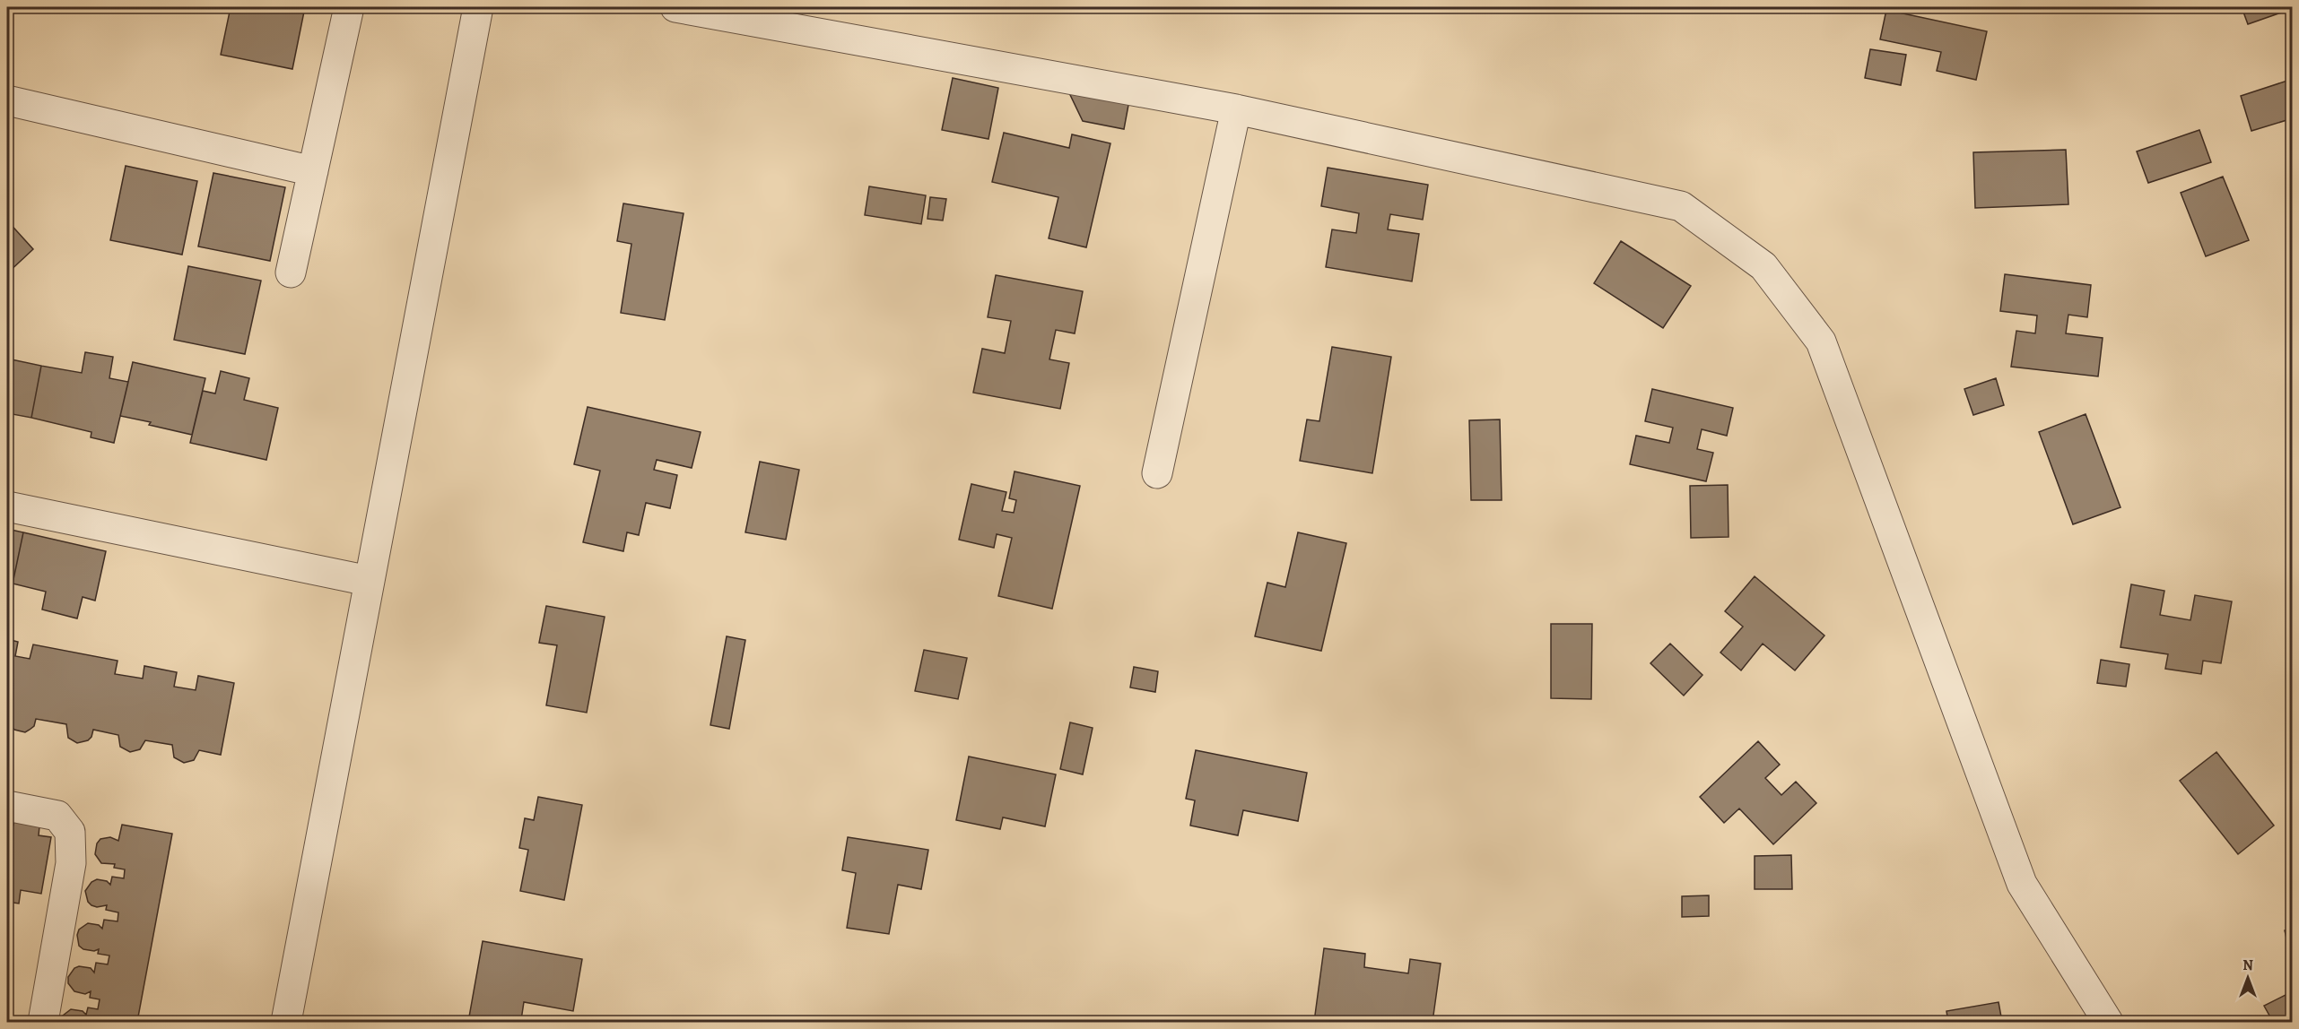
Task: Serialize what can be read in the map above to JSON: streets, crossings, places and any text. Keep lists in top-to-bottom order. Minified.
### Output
{"north":"top"}
